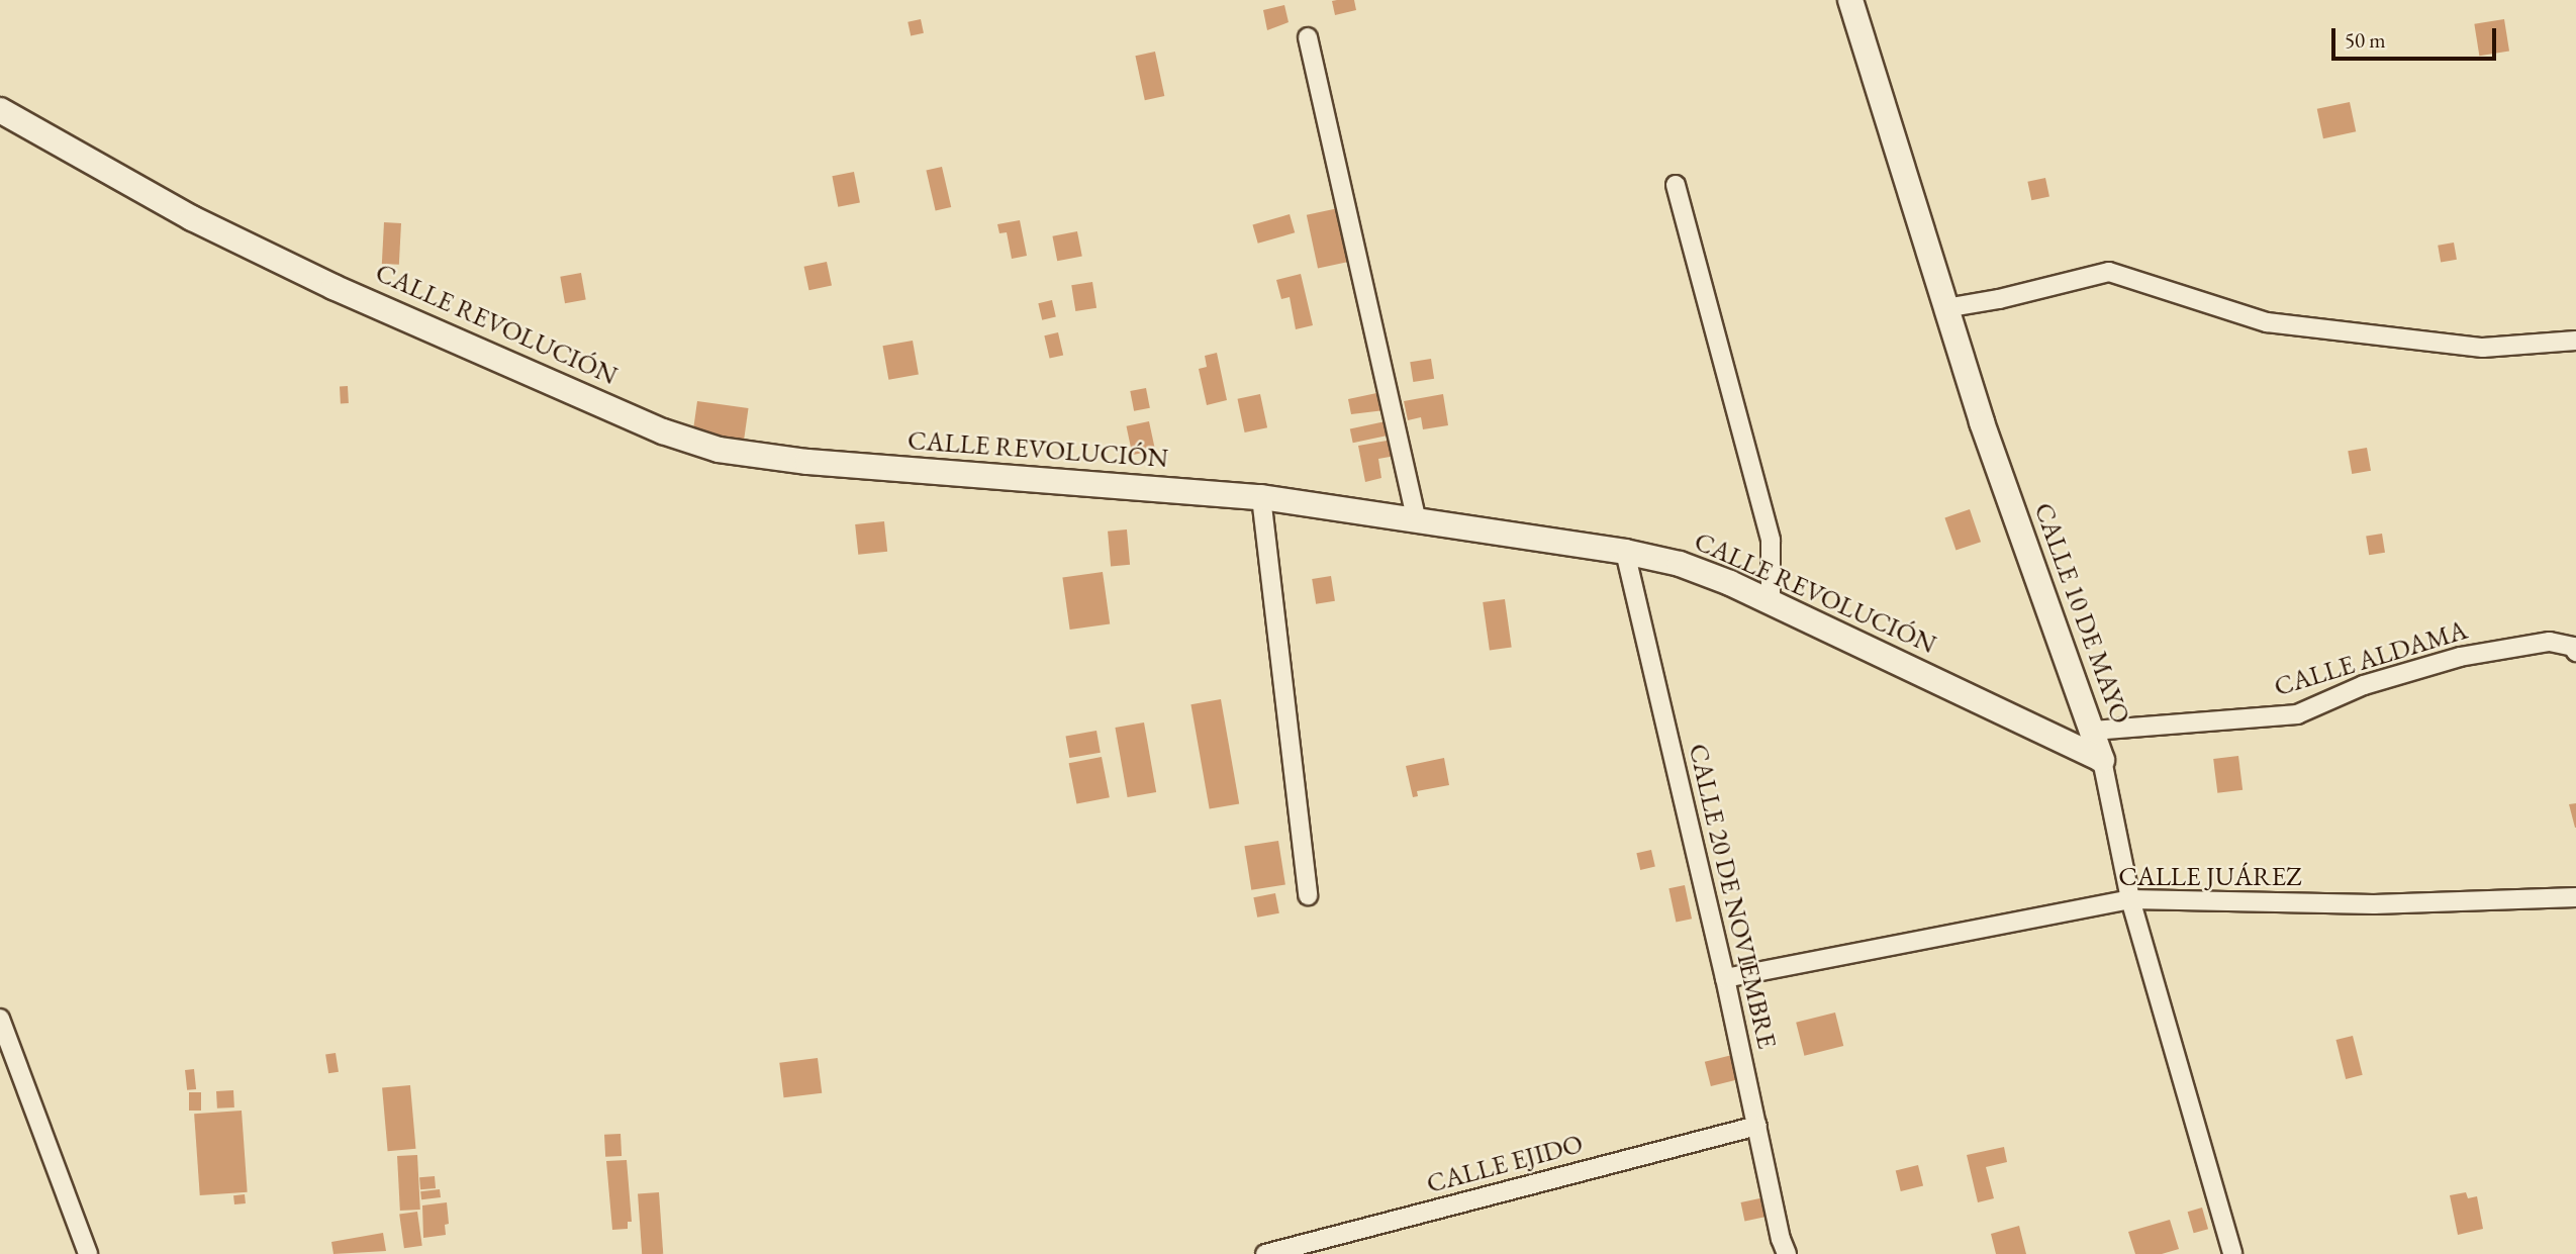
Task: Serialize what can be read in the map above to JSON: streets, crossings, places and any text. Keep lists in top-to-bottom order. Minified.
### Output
{"streets":{"street":["CALLE REVOLUCIÓN","CALLE 10 DE MAYO","CALLE ALDAMA","CALLE JUÁREZ","CALLE 20 DE NOVIEMBRE","CALLE EJIDO"]},"crossings":[["CALLE REVOLUCIÓN","CALLE 10 DE MAYO"],["CALLE REVOLUCIÓN","CALLE 20 DE NOVIEMBRE"],["CALLE 10 DE MAYO","CALLE ALDAMA"],["CALLE 10 DE MAYO","CALLE JUÁREZ"],["CALLE JUÁREZ","CALLE 20 DE NOVIEMBRE"],["CALLE 20 DE NOVIEMBRE","CALLE EJIDO"]],"scale_bar":"50 m"}
